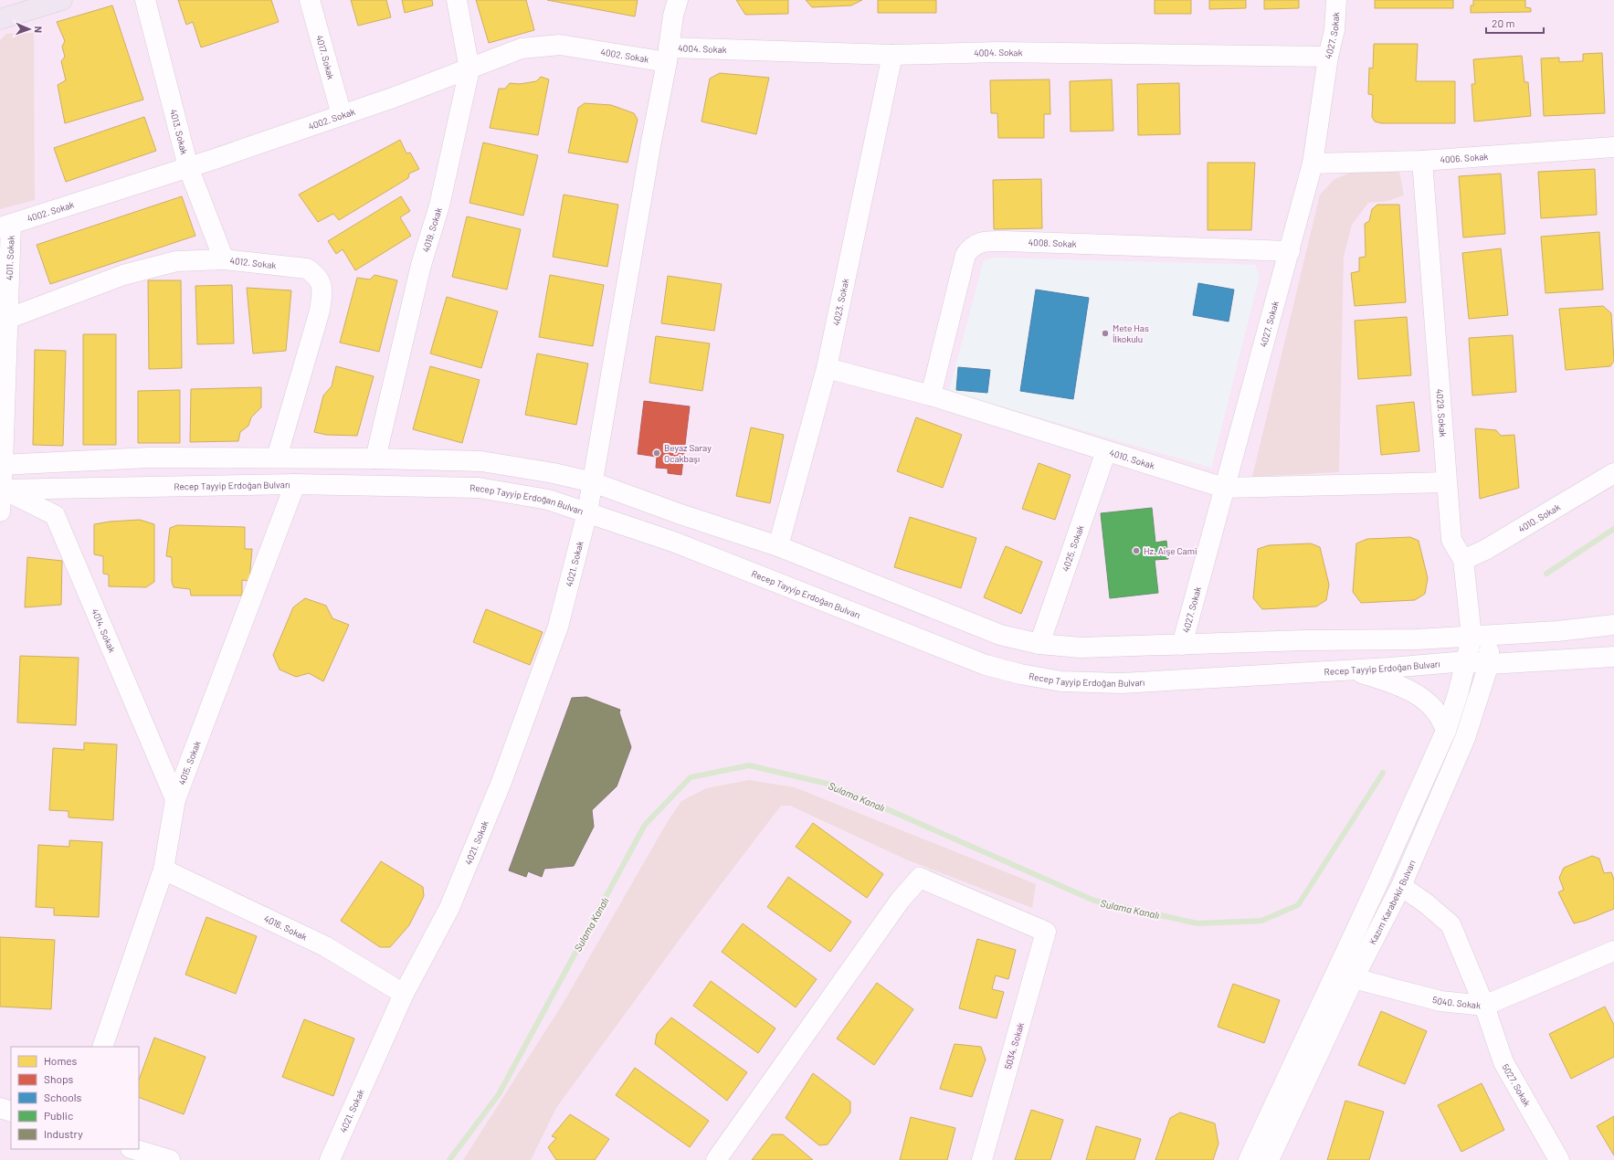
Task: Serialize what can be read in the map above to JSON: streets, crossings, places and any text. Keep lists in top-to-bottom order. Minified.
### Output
{"streets":{"street":["4027. Sokak","4004. Sokak","4002. Sokak","4017. Sokak","4013. Sokak","4006. Sokak","4019. Sokak","4008. Sokak","4011. Sokak","4012. Sokak","4023. Sokak","4029. Sokak","4010. Sokak","Recep Tayyip Erdoğan Bulvarı","4025. Sokak","4021. Sokak","4014. Sokak","4015. Sokak","Kazım Karabekir Bulvarı","4016. Sokak","5040. Sokak","5034. Sokak","5027. Sokak"]},"crossings":[["4027. Sokak","4004. Sokak"],["4027. Sokak","4006. Sokak"],["4027. Sokak","4008. Sokak"],["4027. Sokak","4010. Sokak"],["4004. Sokak","4002. Sokak"],["4004. Sokak","4023. Sokak"],["4004. Sokak","4021. Sokak"],["4002. Sokak","4017. Sokak"],["4002. Sokak","4013. Sokak"],["4002. Sokak","4019. Sokak"],["4002. Sokak","4011. Sokak"],["4002. Sokak","4021. Sokak"],["4013. Sokak","4012. Sokak"],["4006. Sokak","4029. Sokak"],["4008. Sokak","4010. Sokak"],["4011. Sokak","4012. Sokak"],["4011. Sokak","Recep Tayyip Erdoğan Bulvarı"],["4011. Sokak","4014. Sokak"],["4023. Sokak","4010. Sokak"],["4029. Sokak","4010. Sokak"],["4029. Sokak","Recep Tayyip Erdoğan Bulvarı"],["4029. Sokak","Kazım Karabekir Bulvarı"],["4010. Sokak","4025. Sokak"],["Recep Tayyip Erdoğan Bulvarı","4021. Sokak"],["Recep Tayyip Erdoğan Bulvarı","4014. Sokak"],["Recep Tayyip Erdoğan Bulvarı","4015. Sokak"],["Recep Tayyip Erdoğan Bulvarı","Kazım Karabekir Bulvarı"],["4021. Sokak","4016. Sokak"],["4014. Sokak","4015. Sokak"],["4015. Sokak","4016. Sokak"],["Kazım Karabekir Bulvarı","5040. Sokak"],["Kazım Karabekir Bulvarı","5027. Sokak"],["5040. Sokak","5027. Sokak"]],"water":["Sulama Kanalı"],"places":["Mete Has İlkokulu","Beyaz Saray Ocakbaşı","Hz. Aişe Cami"],"legend":["Homes","Shops","Schools","Public","Industry"],"scale_bar":"20 m","north":"right"}
